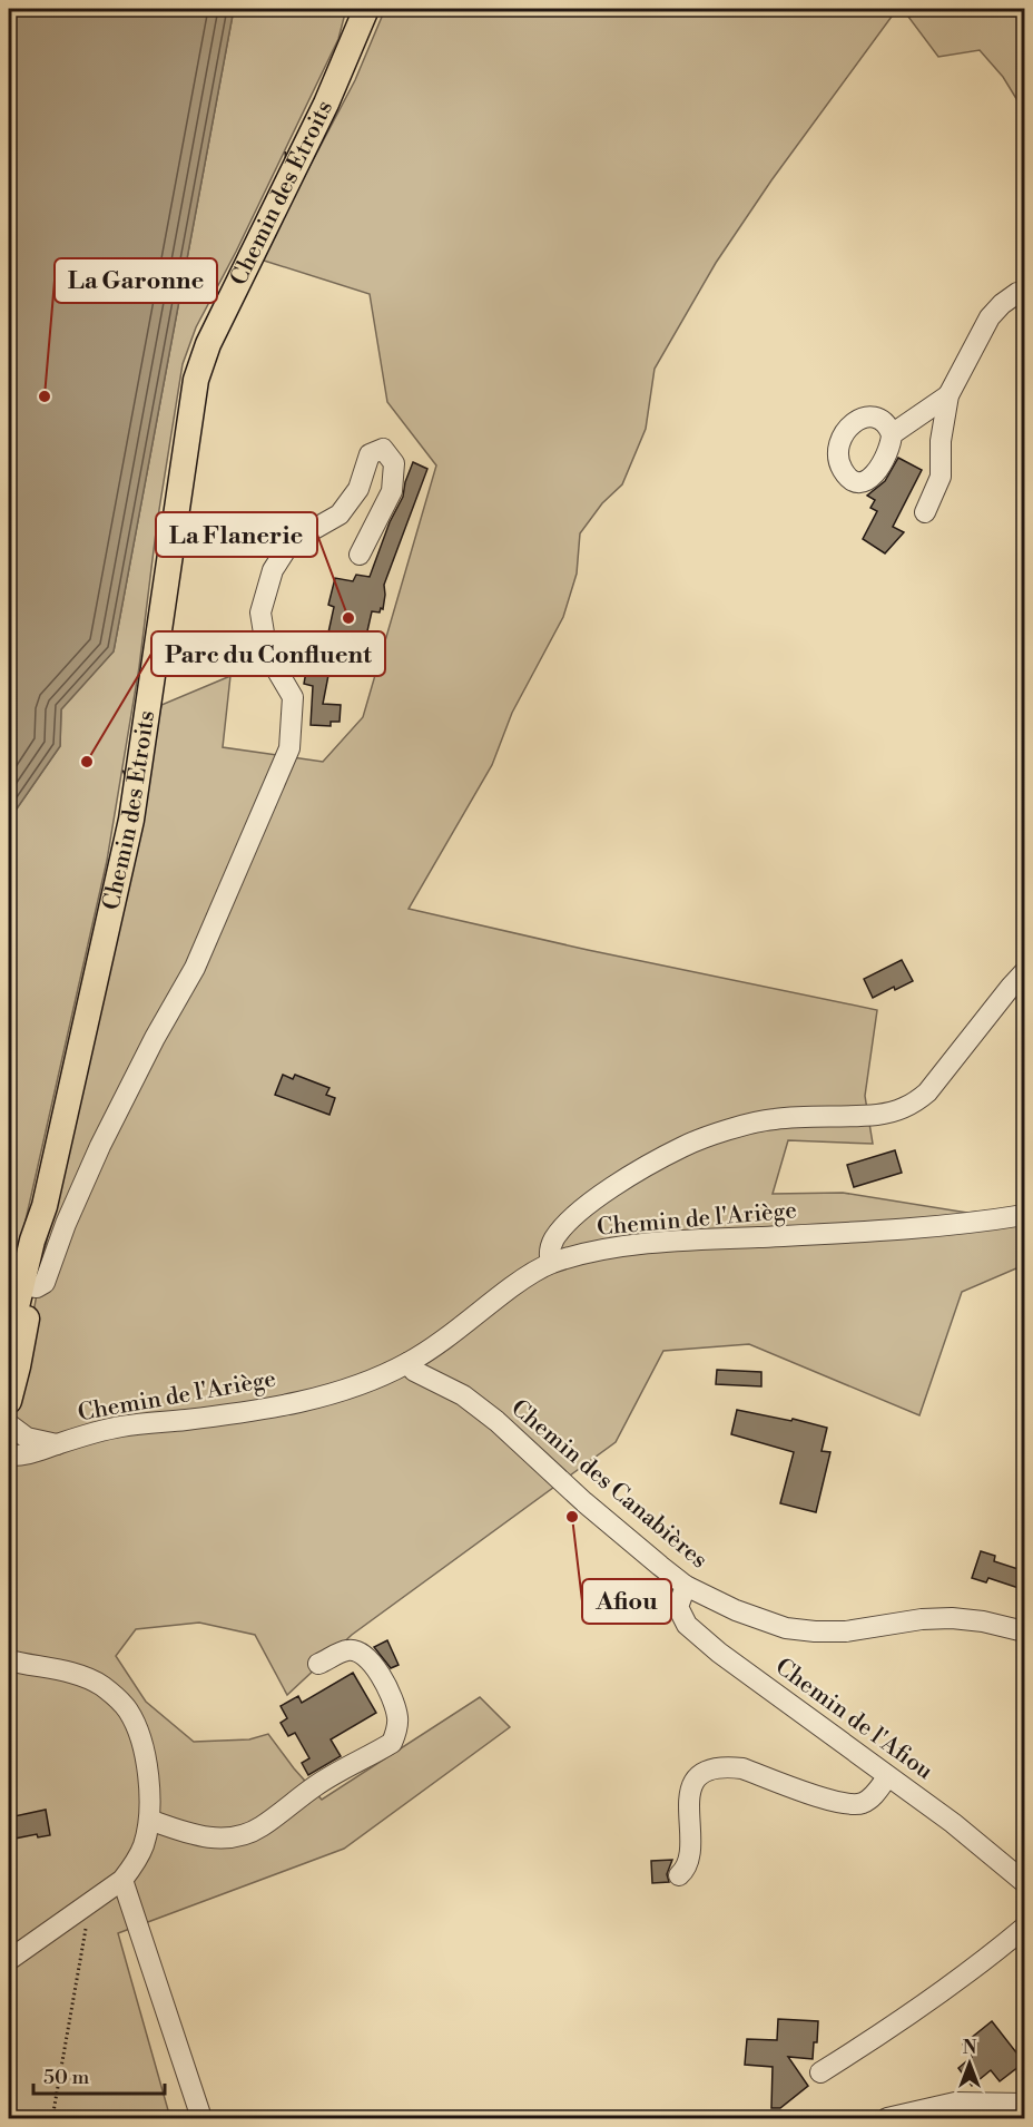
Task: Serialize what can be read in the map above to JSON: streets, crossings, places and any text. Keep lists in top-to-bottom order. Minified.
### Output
{"streets":{"main road":["Chemin des Étroits"],"street":["Chemin de l'Ariège","Chemin des Canabières","Chemin de l'Afiou"]},"crossings":[["Chemin de l'Ariège","Chemin des Canabières"],["Chemin des Canabières","Chemin de l'Afiou"]],"places":["La Garonne","La Flanerie","Parc du Confluent","Afiou"],"scale_bar":"50 m","north":"top"}
